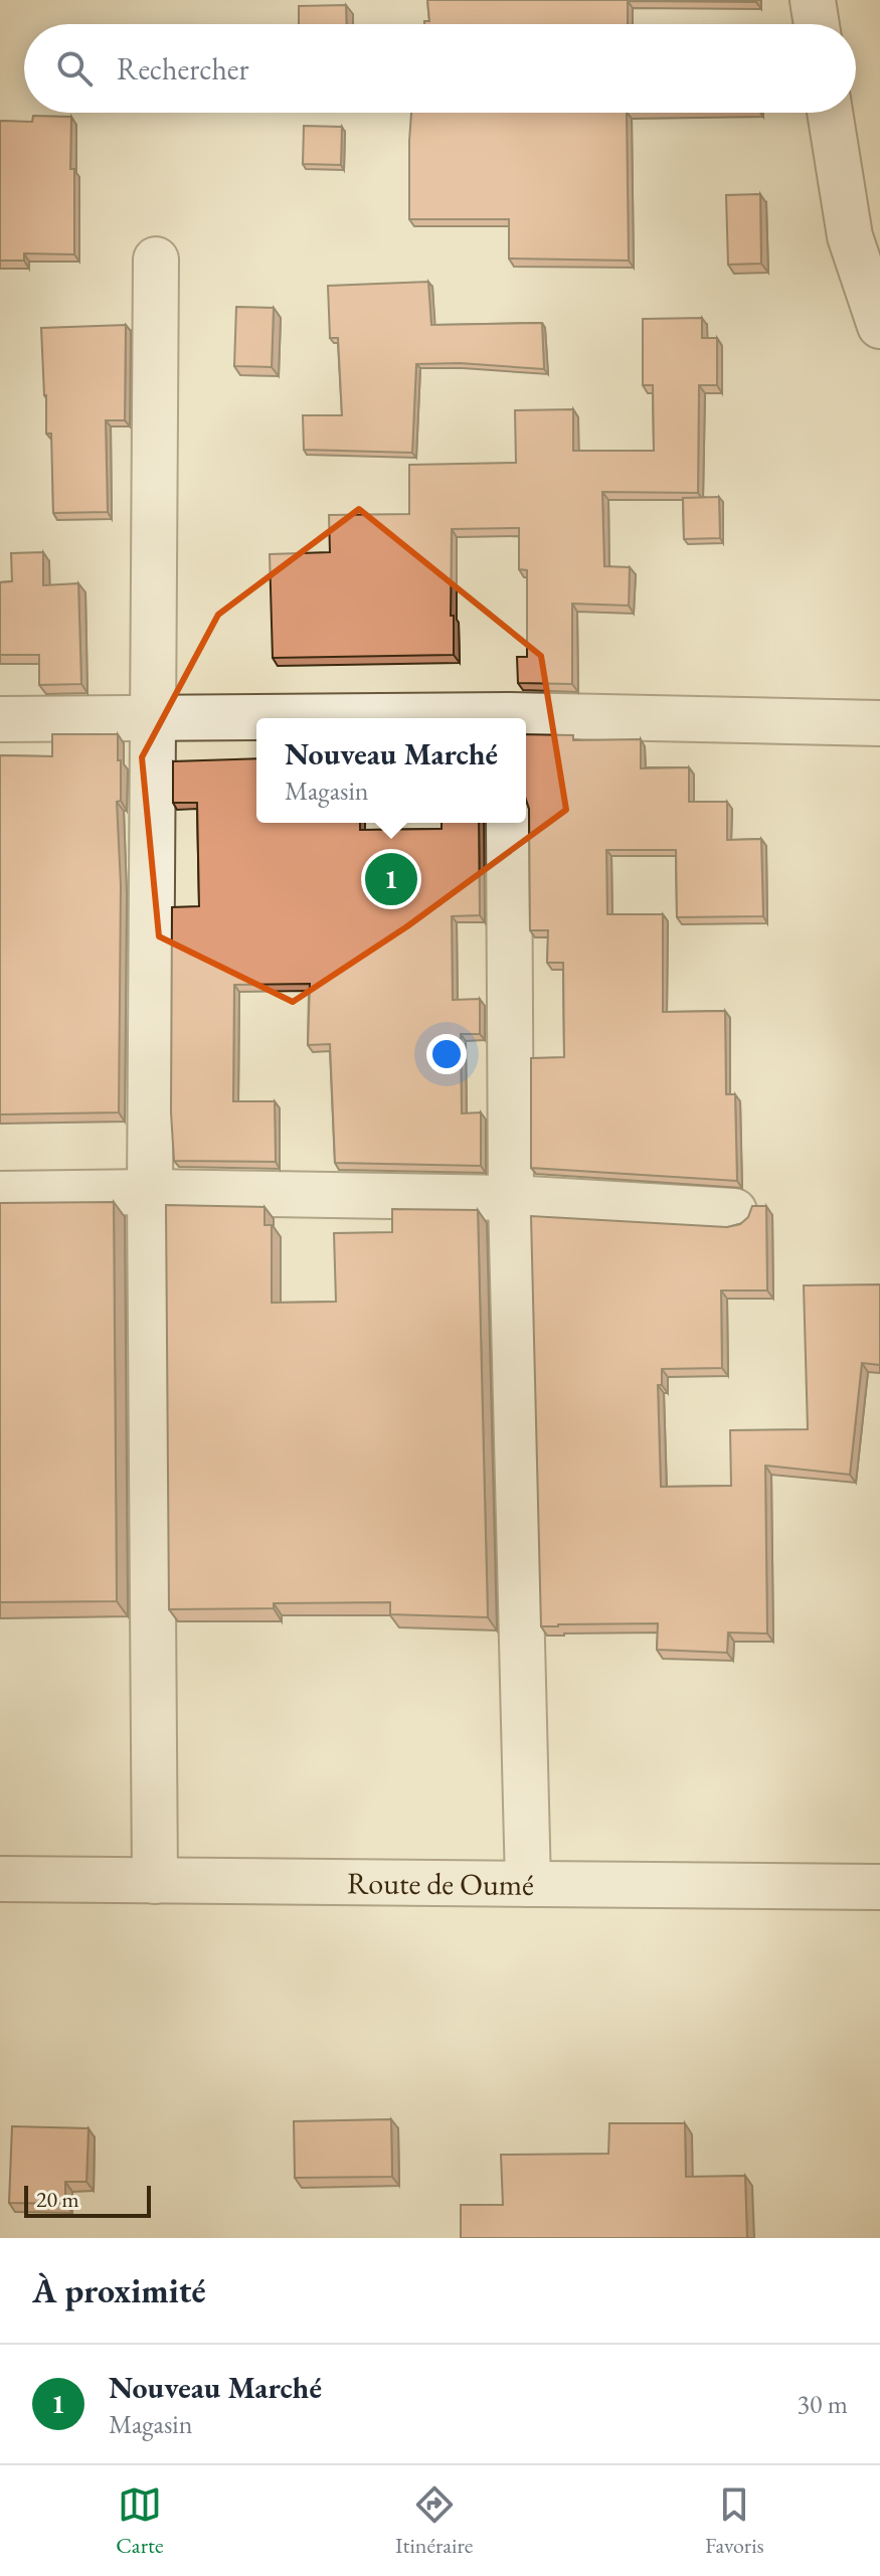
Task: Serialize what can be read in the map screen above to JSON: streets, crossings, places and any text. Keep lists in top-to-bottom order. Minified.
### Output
{"streets":{"street":["Route de Oumé"]},"scale_bar":"20 m","page":{"search":"Rechercher","popup":["Nouveau Marché","Magasin"],"pins":"1","scale":"20 m","heading":"À proximité","list":[{"mark":"1","name":"Nouveau Marché","note":"Magasin","value":"30 m"}],"nav":["Carte","Itinéraire","Favoris"]}}
